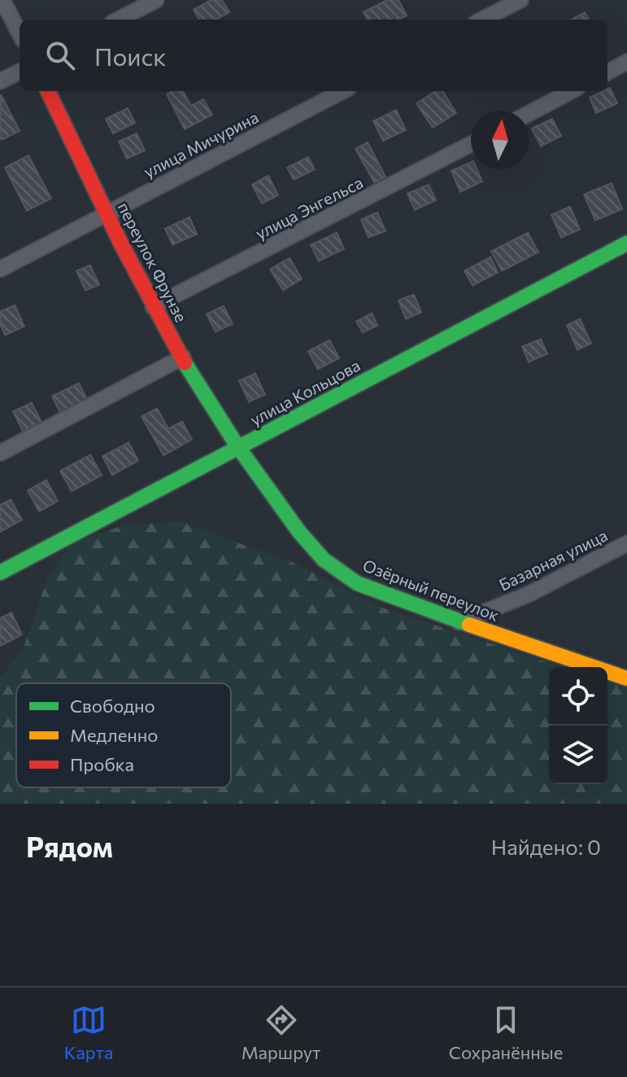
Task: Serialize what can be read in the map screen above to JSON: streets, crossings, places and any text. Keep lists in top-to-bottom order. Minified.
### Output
{"streets":{"street":["улица Мичурина","улица Энгельса","переулок Фрунзе","улица Кольцова","Базарная улица","Озёрный переулок"]},"crossings":[["улица Мичурина","переулок Фрунзе"],["улица Энгельса","переулок Фрунзе"],["переулок Фрунзе","улица Кольцова"],["переулок Фрунзе","Озёрный переулок"],["улица Кольцова","Озёрный переулок"],["Базарная улица","Озёрный переулок"]],"legend":["Свободно","Медленно","Пробка"],"north":"top","page":{"search":"Поиск","heading":["Рядом","Найдено: 0"],"nav":["Карта","Маршрут","Сохранённые"]}}
